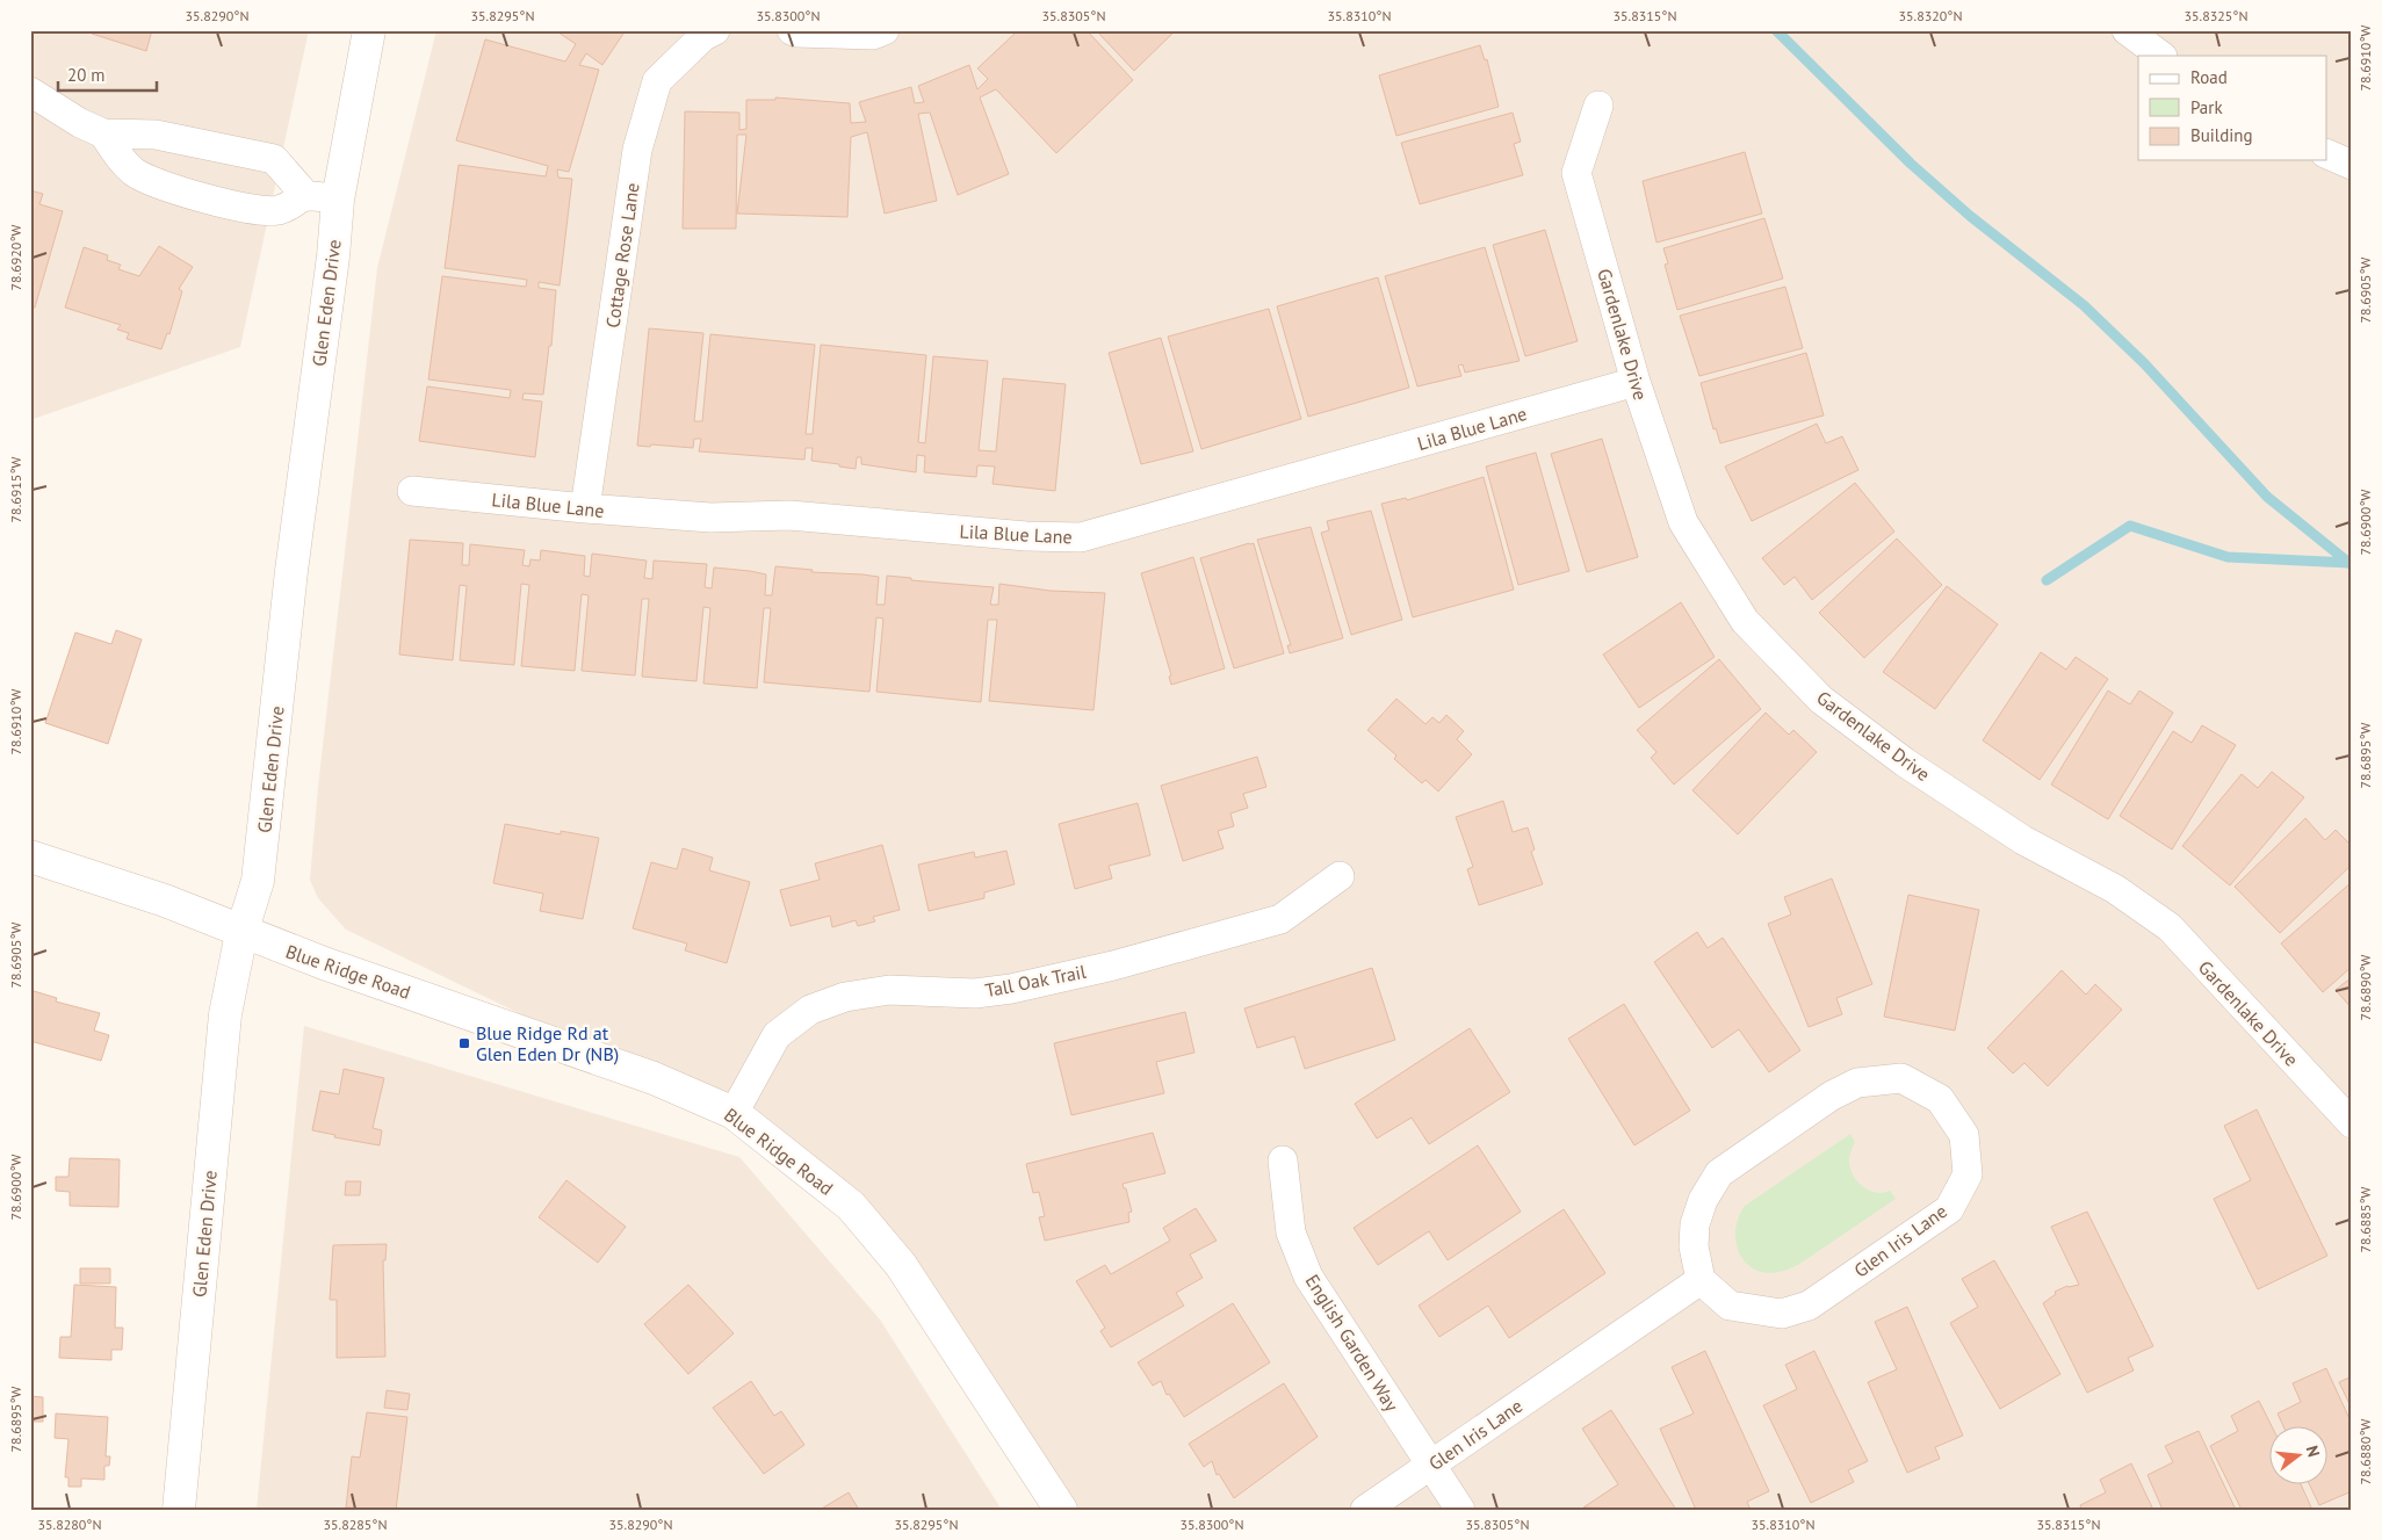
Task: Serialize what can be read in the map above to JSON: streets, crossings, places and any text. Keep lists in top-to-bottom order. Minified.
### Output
{"streets":{"main road":["Glen Eden Drive","Blue Ridge Road"],"street":["Cottage Rose Lane","Gardenlake Drive","Lila Blue Lane","Tall Oak Trail","Glen Iris Lane","English Garden Way"]},"crossings":[["Cottage Rose Lane","Lila Blue Lane"],["Glen Eden Drive","Blue Ridge Road"],["Gardenlake Drive","Lila Blue Lane"],["Blue Ridge Road","Tall Oak Trail"],["Glen Iris Lane","English Garden Way"]],"places":{"transit":["Blue Ridge Rd at Glen Eden Dr (NB)"]},"legend":["Road","Park","Building"],"scale_bar":"20 m","north":"right","coordinates":["35.8290°N","35.8295°N","35.8300°N","35.8305°N","35.8310°N","35.8315°N","35.8320°N","35.8325°N","78.6910°W","78.6920°W","78.6905°W","78.6915°W","78.6900°W","78.6895°W","78.6890°W","78.6885°W","78.6880°W","35.8280°N","35.8285°N"]}
